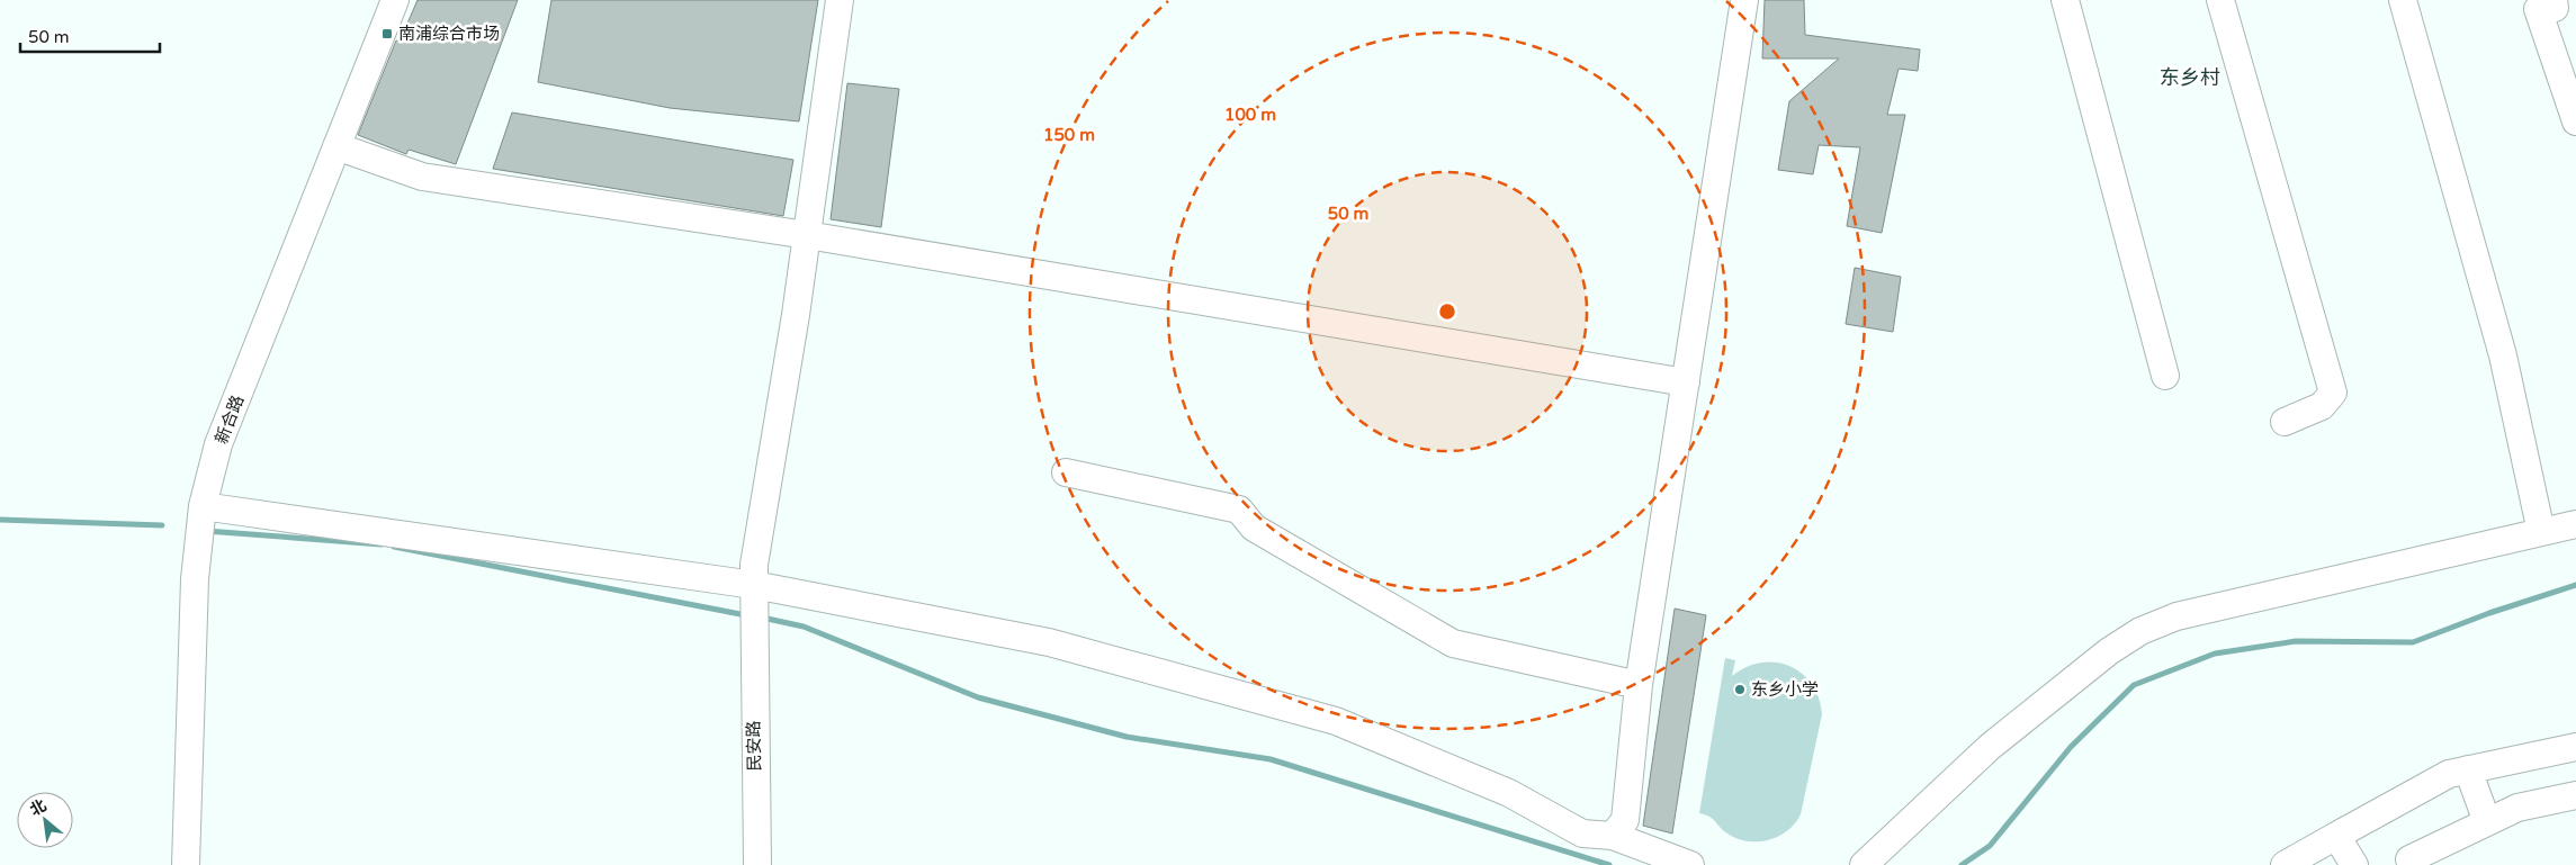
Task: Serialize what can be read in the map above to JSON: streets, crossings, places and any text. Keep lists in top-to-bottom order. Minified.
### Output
{"streets":{"street":["新合路","民安路"]},"districts":["东乡村"],"places":{"transit":["南浦综合市场"],"other":["东乡小学"]},"scale_bar":"50 m","north":"top left","rings":["100 m","150 m","50 m"]}
